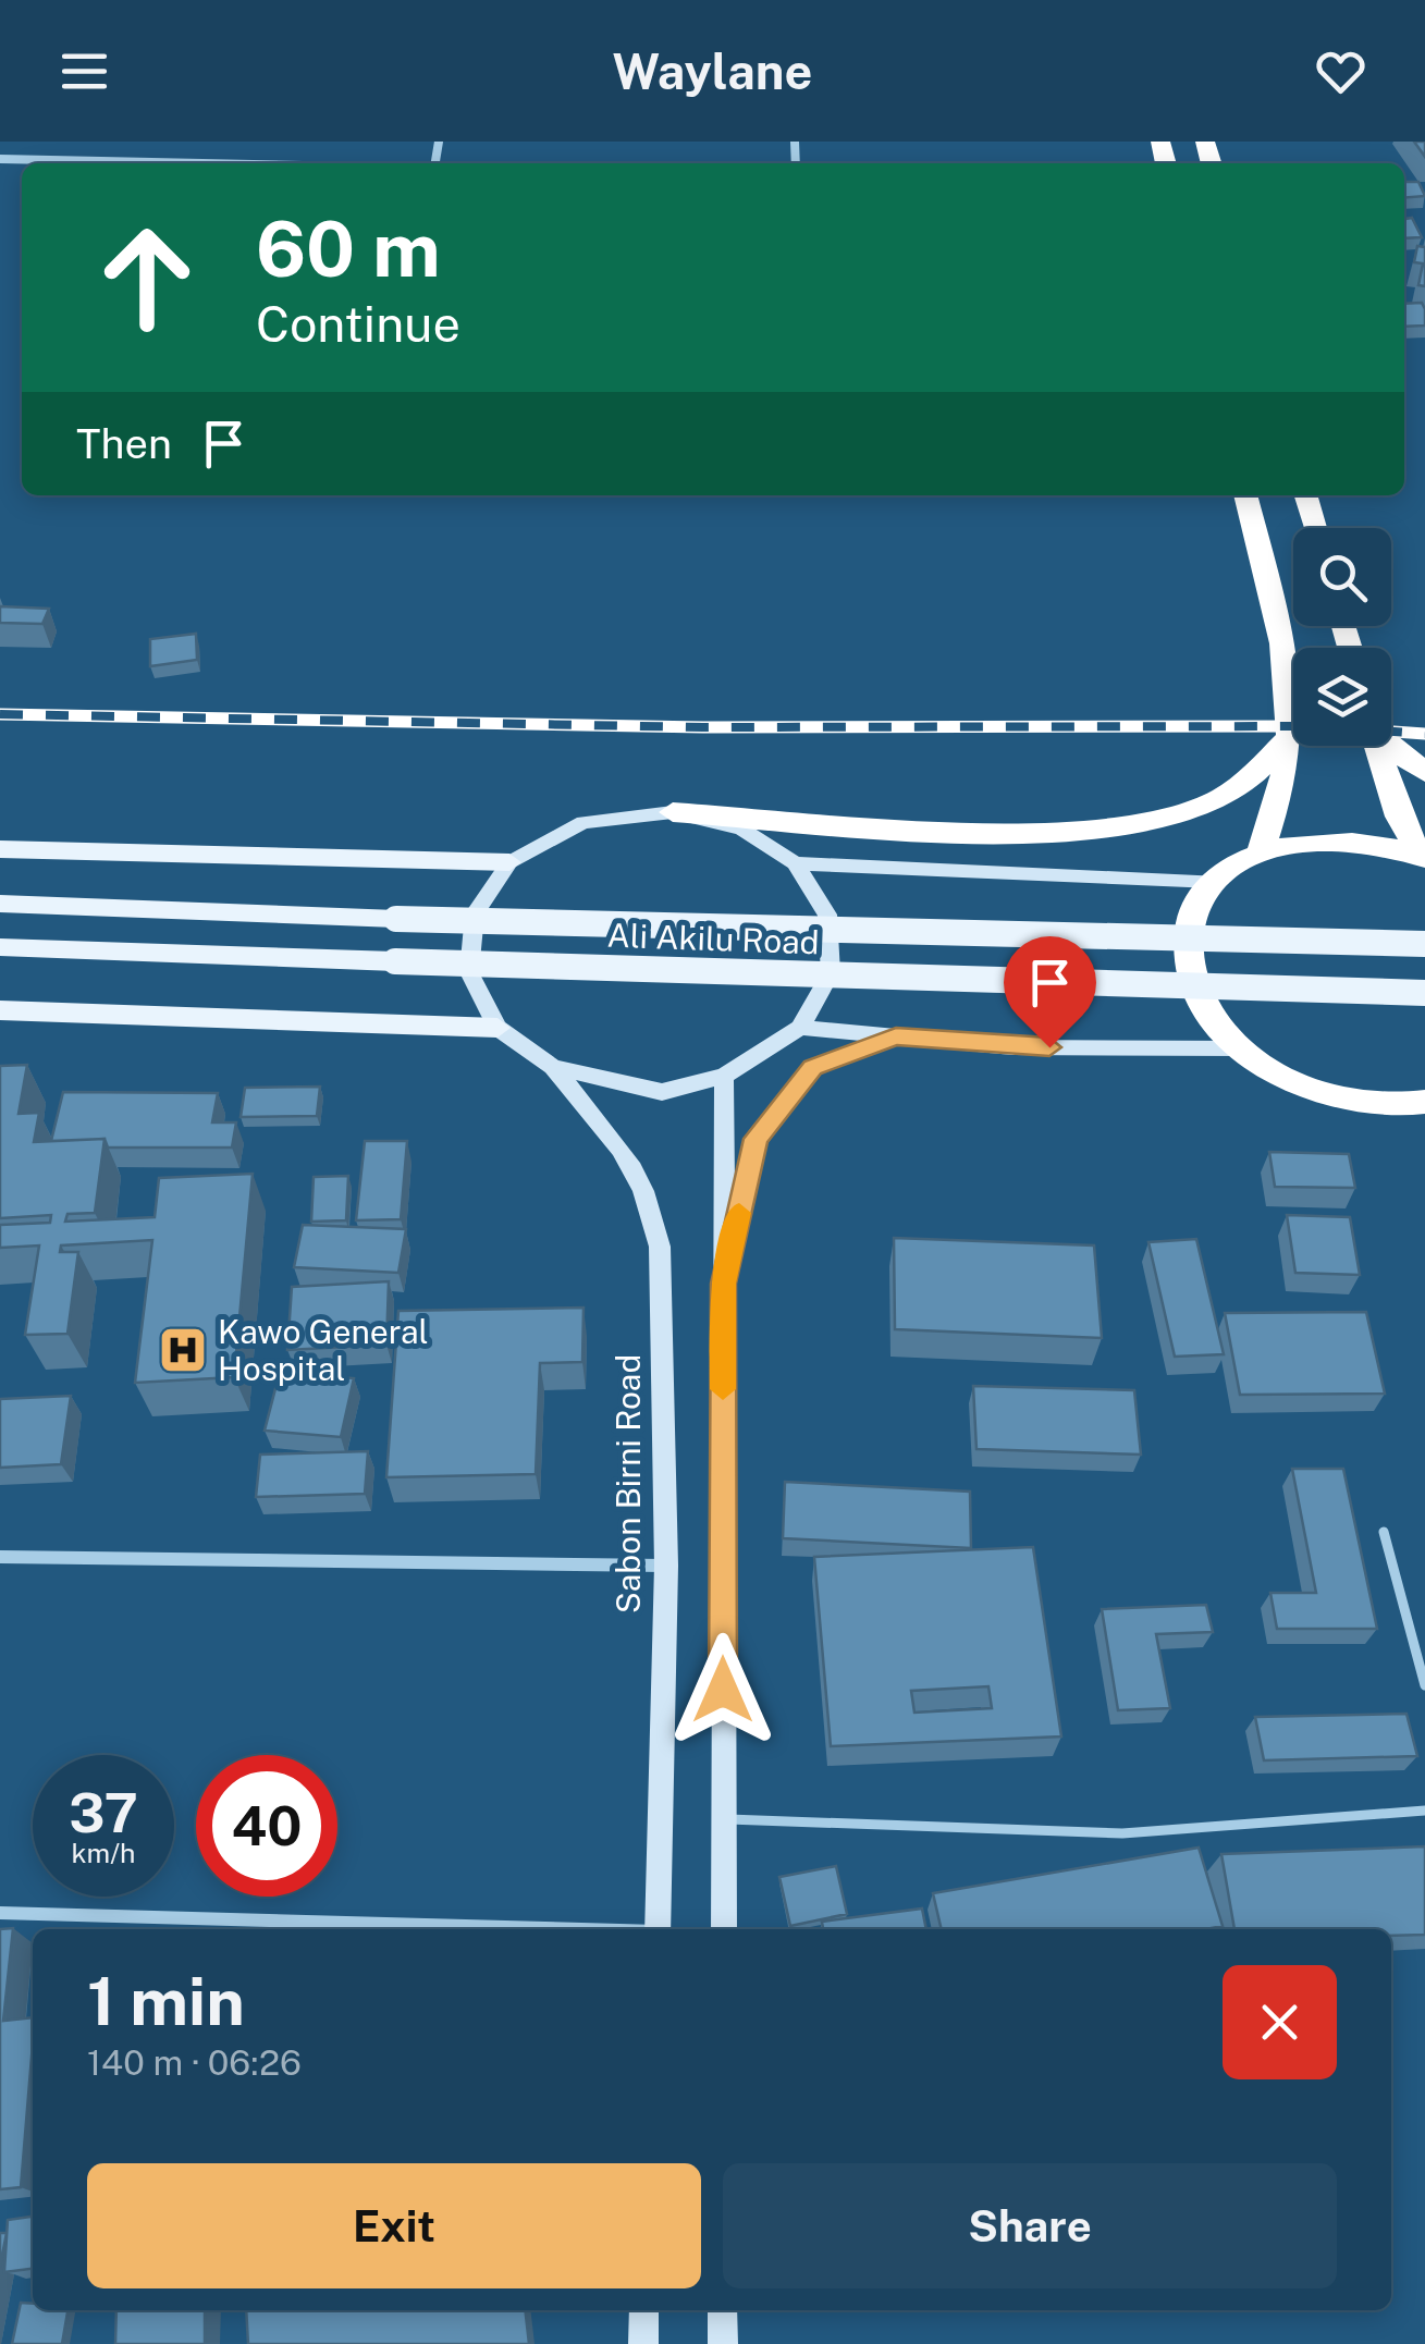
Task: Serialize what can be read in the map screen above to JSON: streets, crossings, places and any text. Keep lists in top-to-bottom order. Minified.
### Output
{"streets":{"main road":["Ali Akilu Road","Sabon Birni Road"]},"places":{"hospital":["Kawo General Hospital"]},"page":{"header":"Waylane","turn":["60 m","Continue"],"then":"Then","speed":"37 km/h","limit":"40","heading":["1 min","140 m · 06:26"],"buttons":["Exit","Share"]}}
